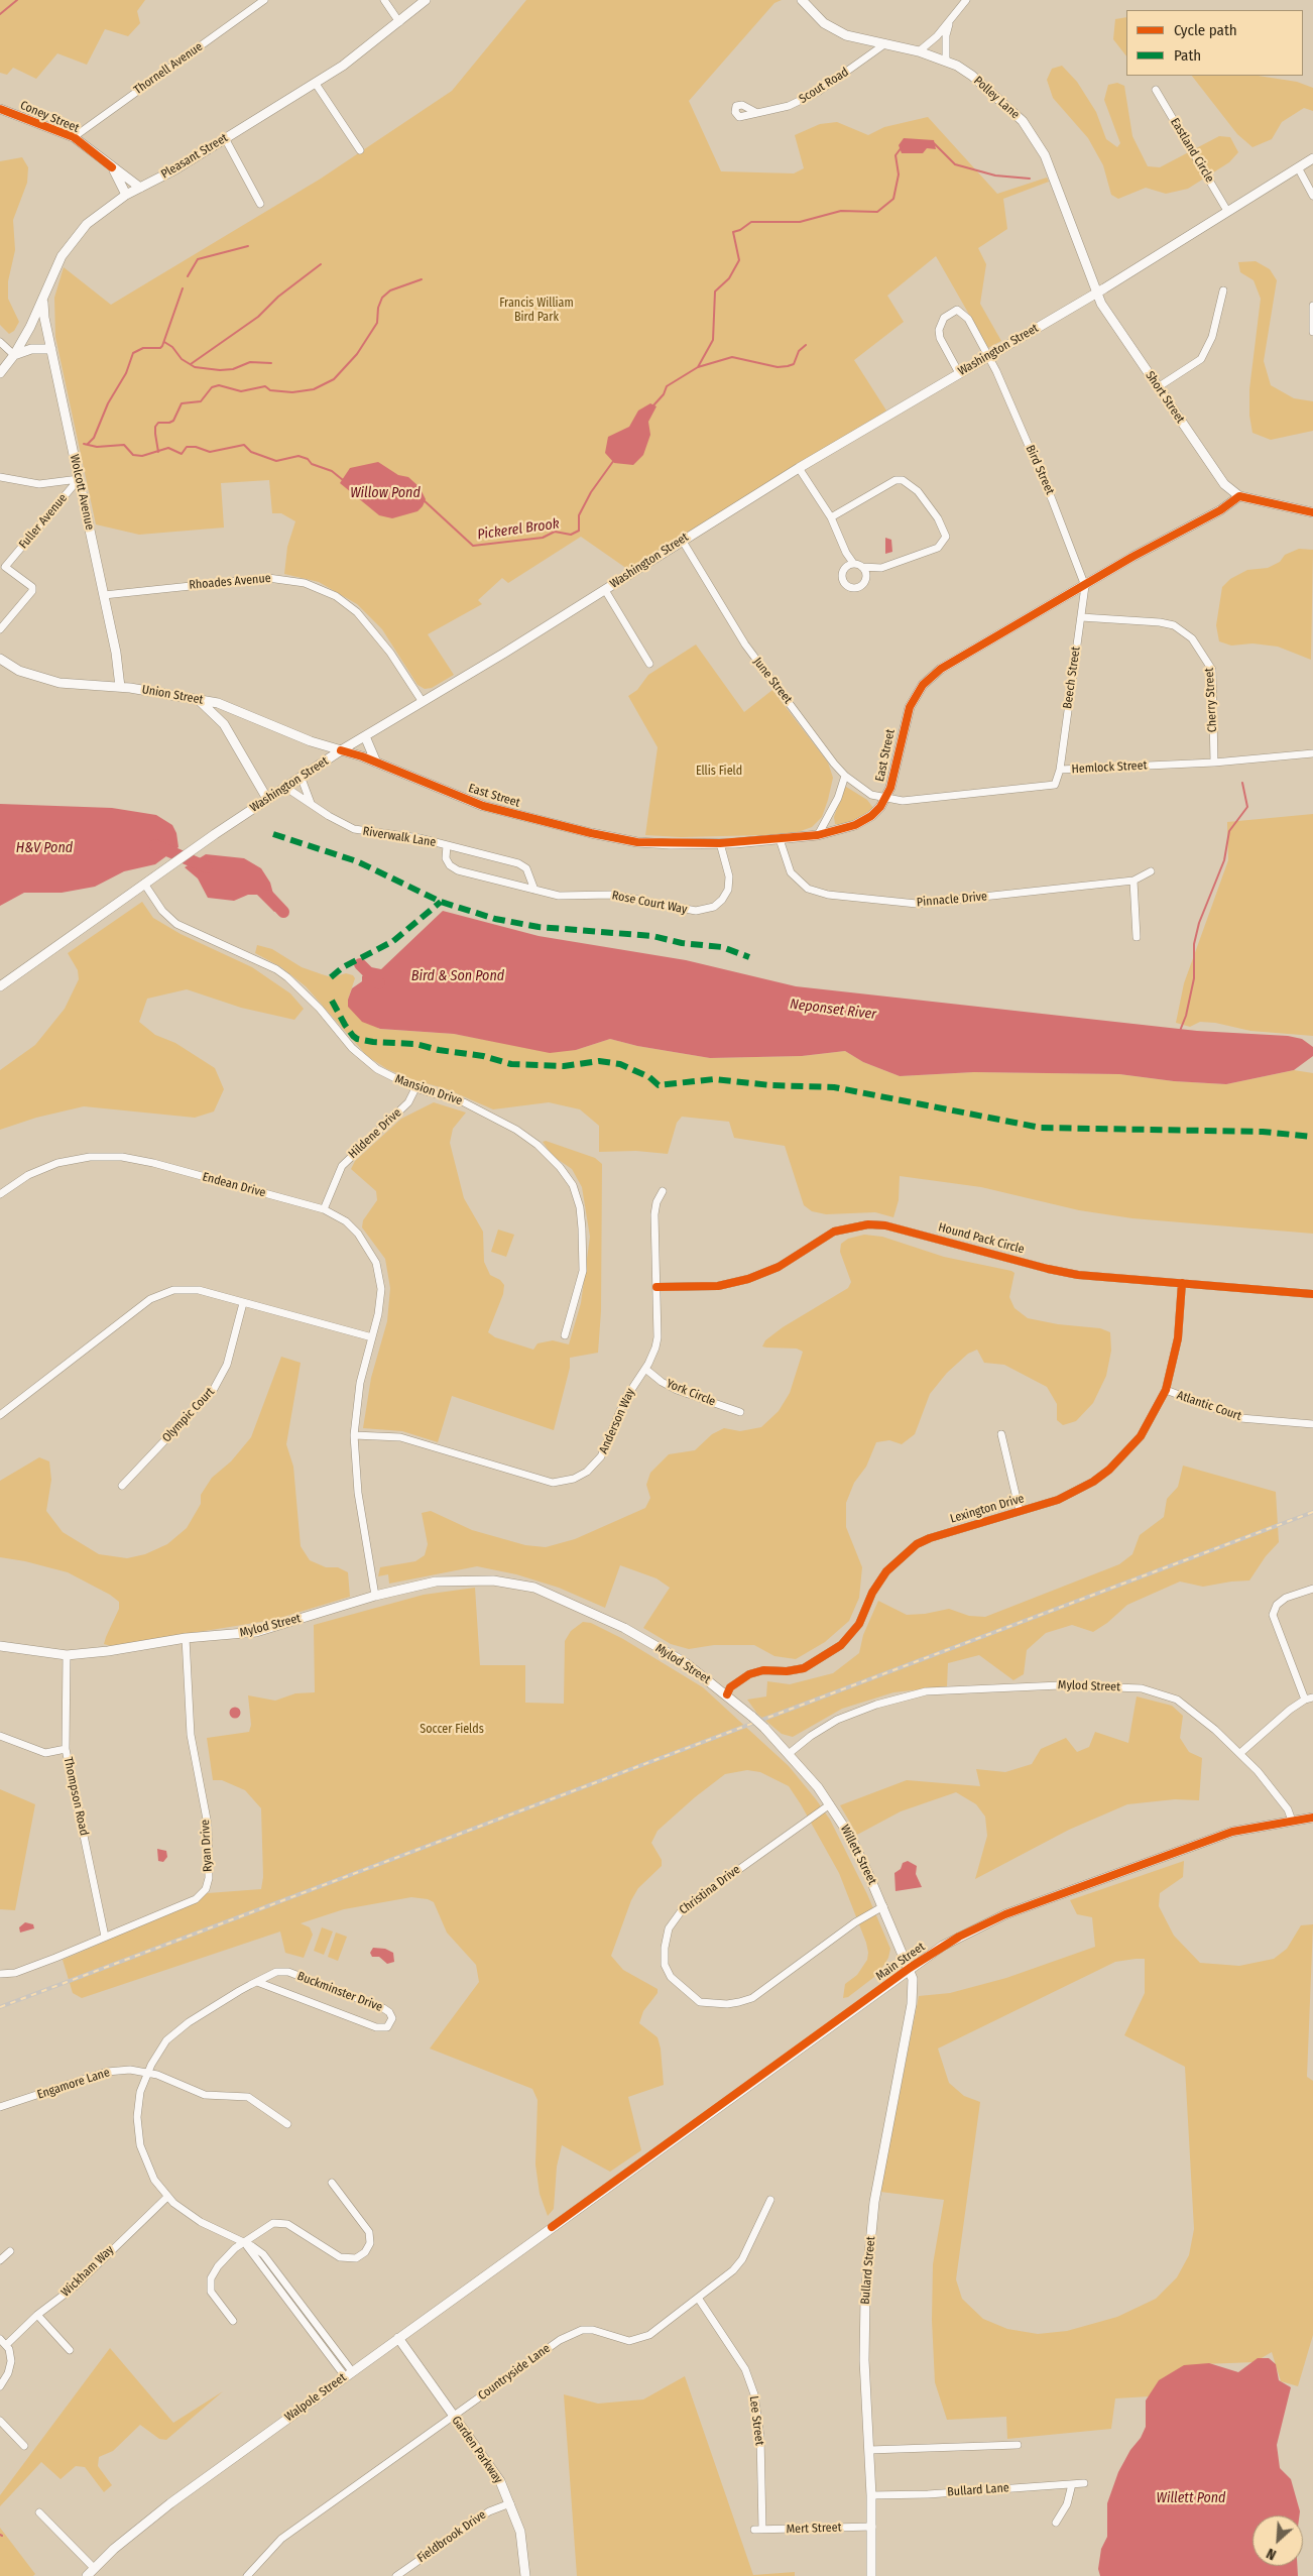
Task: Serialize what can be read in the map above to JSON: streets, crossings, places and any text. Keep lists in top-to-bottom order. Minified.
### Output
{"streets":{"street":["Thornell Avenue","Scout Road","Polley Lane","Coney Street","Eastland Circle","Pleasant Street","Washington Street","Short Street","Bird Street","Wolcott Avenue","Fuller Avenue","Rhoades Avenue","Beech Street","June Street","Union Street","Cherry Street","East Street","Hemlock Street","Riverwalk Lane","Pinnacle Drive","Rose Court Way","Mansion Drive","Hildene Drive","Endean Drive","Hound Pack Circle","York Circle","Atlantic Court","Olympic Court","Anderson Way","Lexington Drive","Mylod Street","Thompson Road","Ryan Drive","Willett Street","Christina Drive","Main Street","Buckminster Drive","Engamore Lane","Bullard Street","Wickham Way","Countryside Lane","Walpole Street","Lee Street","Garden Parkway","Bullard Lane","Mert Street","Fieldbrook Drive"]},"crossings":[["Thornell Avenue","Coney Street"],["Scout Road","Polley Lane"],["Polley Lane","Washington Street"],["Polley Lane","Short Street"],["Coney Street","Pleasant Street"],["Eastland Circle","Washington Street"],["Pleasant Street","Wolcott Avenue"],["Washington Street","Short Street"],["Washington Street","Bird Street"],["Washington Street","Rhoades Avenue"],["Washington Street","June Street"],["Washington Street","Union Street"],["Washington Street","East Street"],["Washington Street","Riverwalk Lane"],["Washington Street","Mansion Drive"],["Short Street","East Street"],["Bird Street","Beech Street"],["Bird Street","East Street"],["Wolcott Avenue","Fuller Avenue"],["Wolcott Avenue","Rhoades Avenue"],["Wolcott Avenue","Union Street"],["Beech Street","Cherry Street"],["Beech Street","East Street"],["Beech Street","Hemlock Street"],["June Street","East Street"],["June Street","Hemlock Street"],["Union Street","East Street"],["Cherry Street","Hemlock Street"],["East Street","Hemlock Street"],["East Street","Pinnacle Drive"],["East Street","Rose Court Way"],["Riverwalk Lane","Rose Court Way"],["Mansion Drive","Hildene Drive"],["Hildene Drive","Endean Drive"],["Endean Drive","Anderson Way"],["Endean Drive","Mylod Street"],["Hound Pack Circle","Anderson Way"],["Hound Pack Circle","Lexington Drive"],["York Circle","Anderson Way"],["Atlantic Court","Lexington Drive"],["Lexington Drive","Mylod Street"],["Mylod Street","Thompson Road"],["Mylod Street","Ryan Drive"],["Mylod Street","Willett Street"],["Mylod Street","Main Street"],["Thompson Road","Ryan Drive"],["Willett Street","Christina Drive"],["Willett Street","Main Street"],["Willett Street","Bullard Street"],["Main Street","Bullard Street"],["Main Street","Walpole Street"],["Buckminster Drive","Engamore Lane"],["Buckminster Drive","Wickham Way"],["Buckminster Drive","Walpole Street"],["Bullard Street","Bullard Lane"],["Bullard Street","Mert Street"],["Countryside Lane","Lee Street"],["Countryside Lane","Garden Parkway"],["Walpole Street","Garden Parkway"],["Lee Street","Mert Street"],["Garden Parkway","Fieldbrook Drive"]],"water":["Willow Pond","Pickerel Brook","H&V Pond","Bird & Son Pond","Neponset River","Willett Pond"],"parks":["Francis William Bird Park","Ellis Field","Soccer Fields"],"legend":["Cycle path","Path"],"north":"bottom left"}
